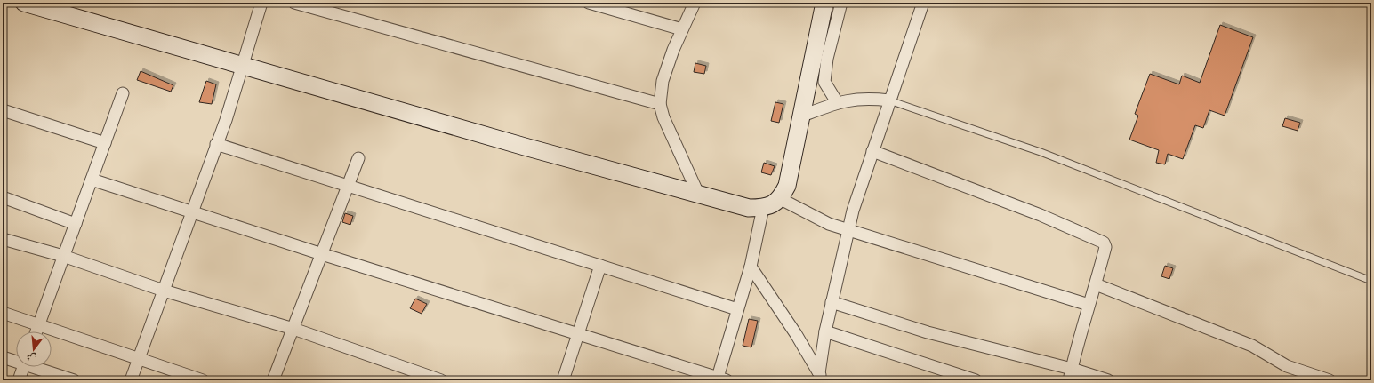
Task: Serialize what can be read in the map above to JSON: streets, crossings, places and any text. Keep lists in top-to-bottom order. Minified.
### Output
{"north":"bottom"}
